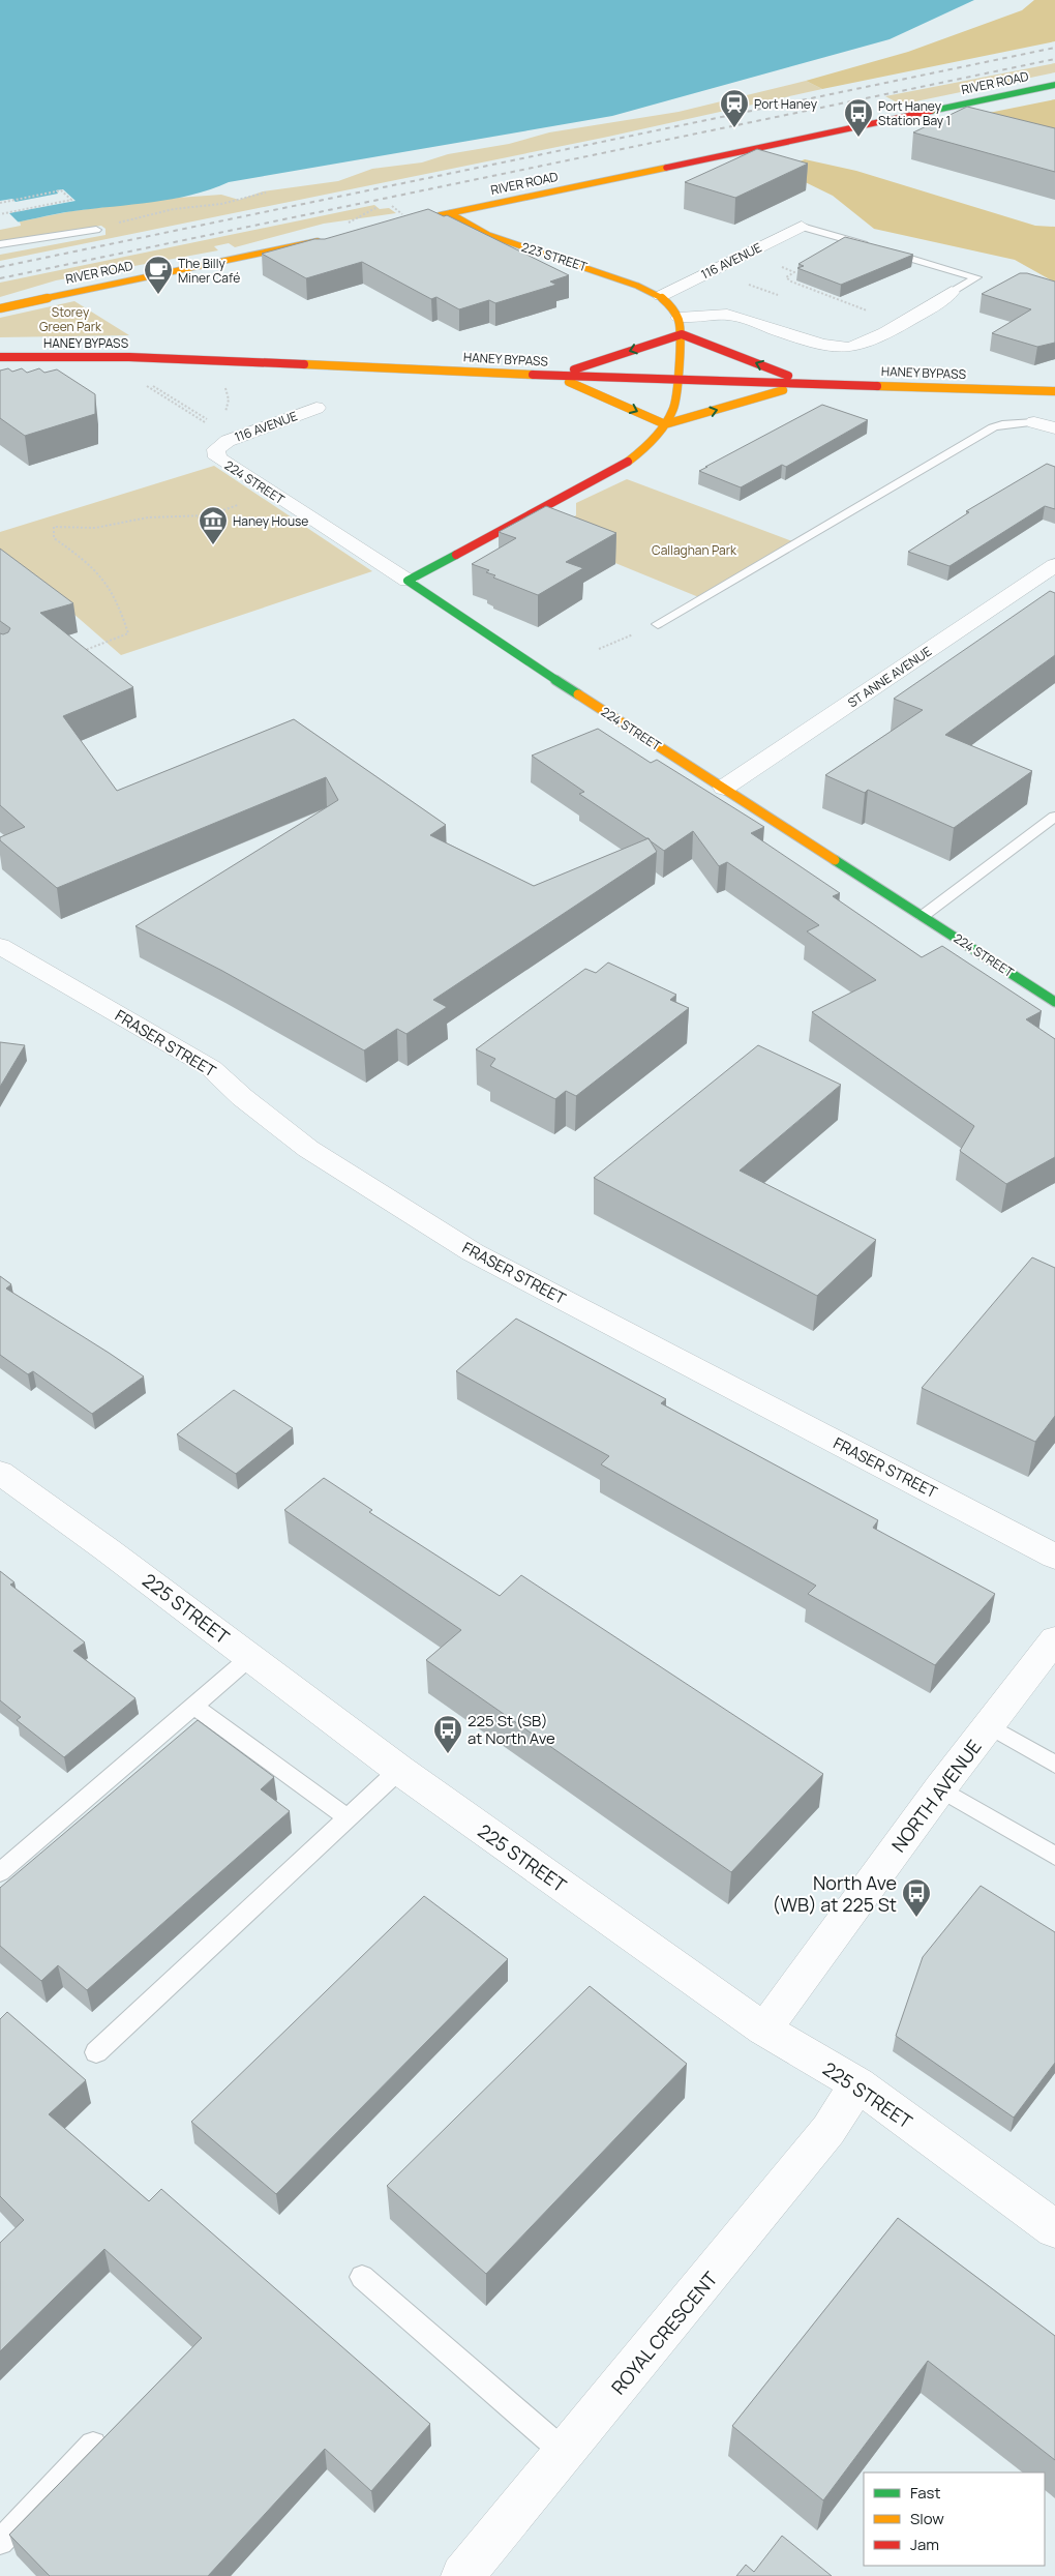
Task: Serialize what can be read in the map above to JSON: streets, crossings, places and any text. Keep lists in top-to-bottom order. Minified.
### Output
{"streets":{"main road":["RIVER ROAD","223 STREET","HANEY BYPASS","224 STREET"],"street":["116 AVENUE","ST ANNE AVENUE","FRASER STREET","225 STREET","NORTH AVENUE","ROYAL CRESCENT"]},"crossings":[["RIVER ROAD","223 STREET"],["223 STREET","116 AVENUE"],["116 AVENUE","224 STREET"],["224 STREET","ST ANNE AVENUE"],["225 STREET","NORTH AVENUE"],["225 STREET","ROYAL CRESCENT"]],"parks":["Storey Green Park","Callaghan Park"],"places":{"station":["Port Haney"],"bus stop":["Port Haney Station Bay 1","225 St (SB) at North Ave","North Ave (WB) at 225 St"],"cafe":["The Billy Miner Café"],"museum":["Haney House"]},"legend":["Fast","Slow","Jam"]}
